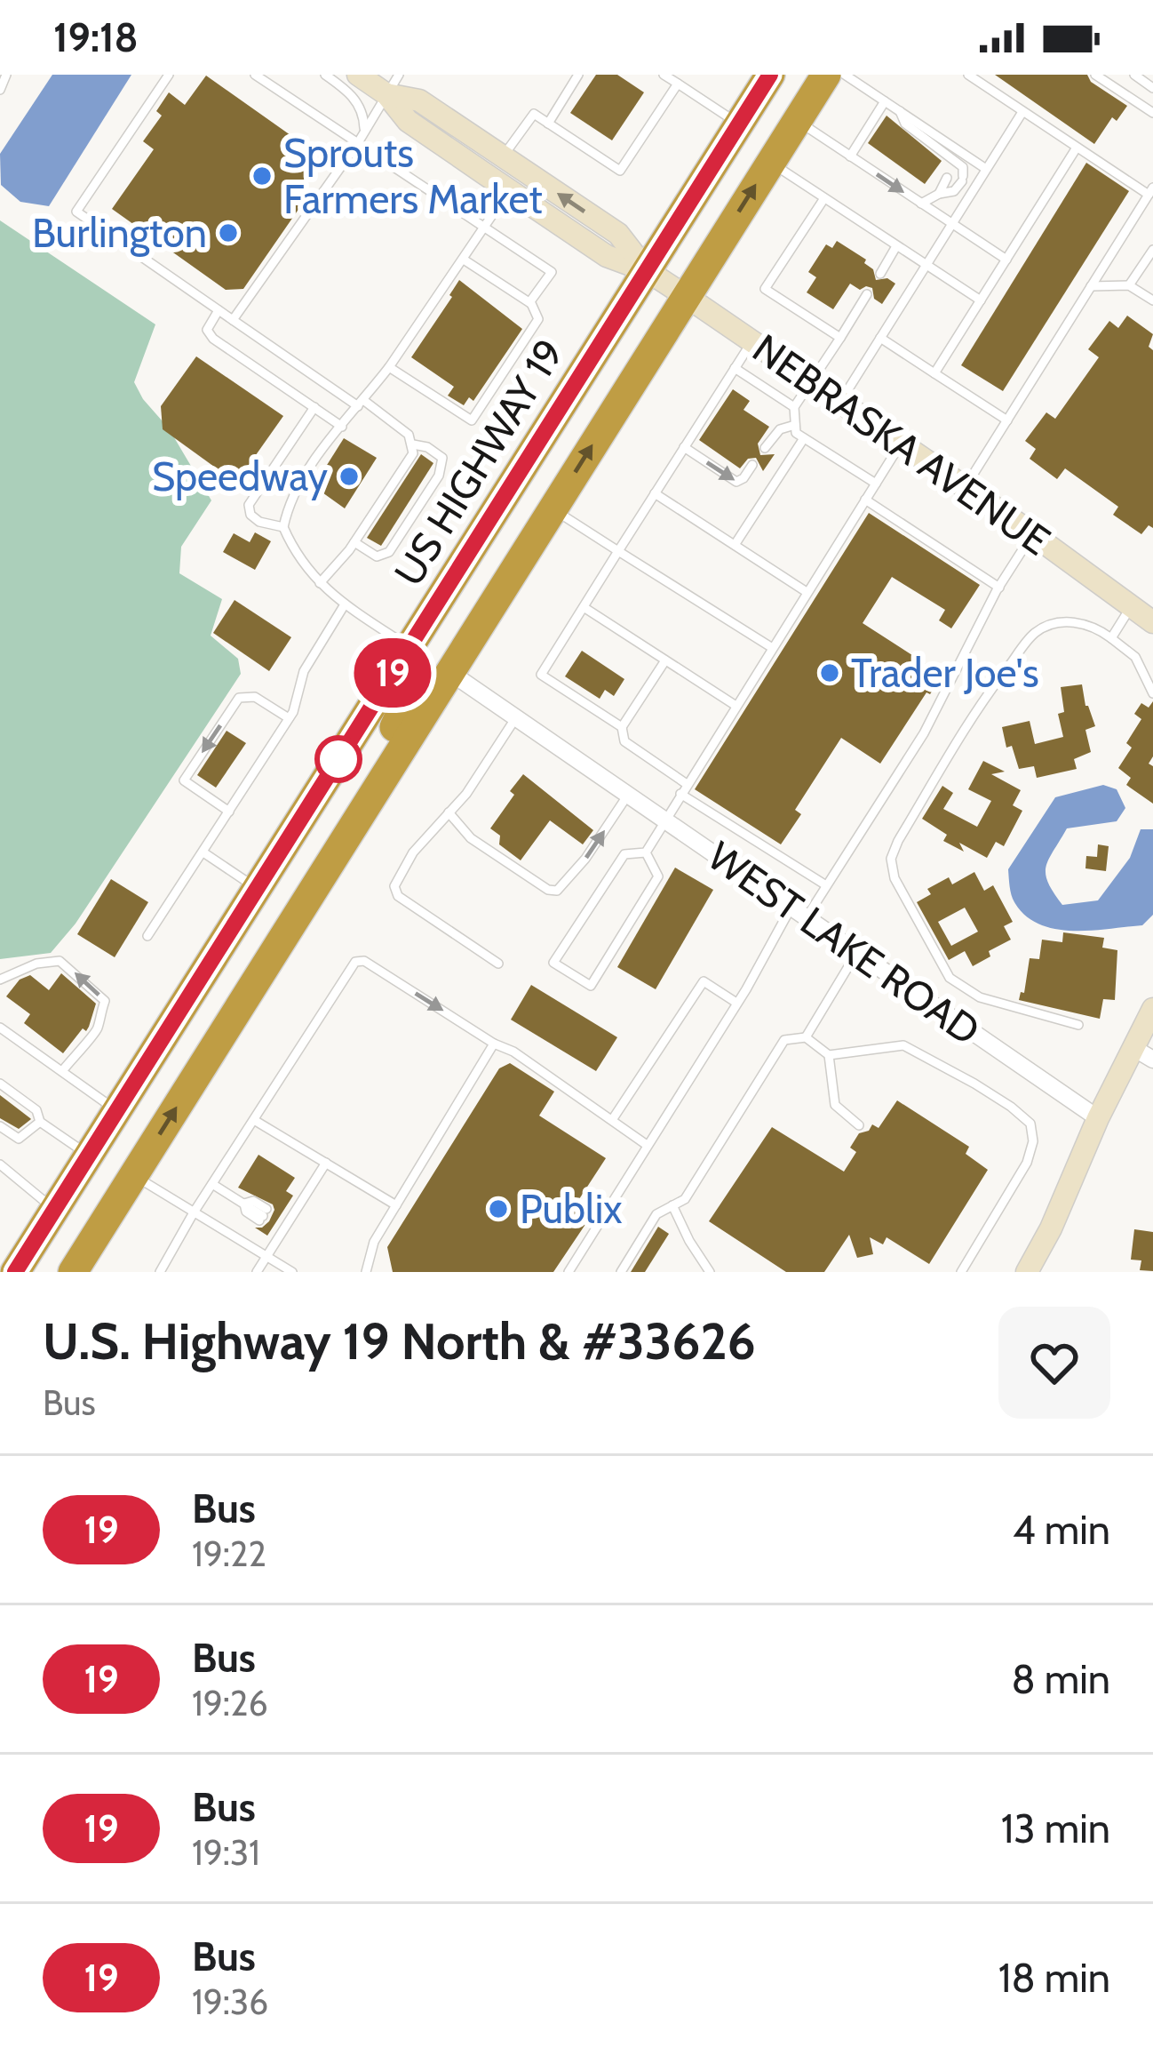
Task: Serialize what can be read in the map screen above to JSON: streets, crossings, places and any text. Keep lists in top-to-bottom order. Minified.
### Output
{"streets":{"highway":["US HIGHWAY 19"],"street":["NEBRASKA AVENUE","WEST LAKE ROAD"]},"crossings":[["NEBRASKA AVENUE","US HIGHWAY 19"]],"places":["Sprouts Farmers Market","Burlington","Speedway","Trader Joe's","Publix"],"lines":["bus line 19"],"page":{"status":"19:18","on_map":"19","heading":["U.S. Highway 19 North & #33626","Bus"],"list":[{"mark":"19","name":"Bus","note":"19:22","value":"4 min"},{"mark":"19","name":"Bus","note":"19:26","value":"8 min"},{"mark":"19","name":"Bus","note":"19:31","value":"13 min"},{"mark":"19","name":"Bus","note":"19:36","value":"18 min"}]}}
